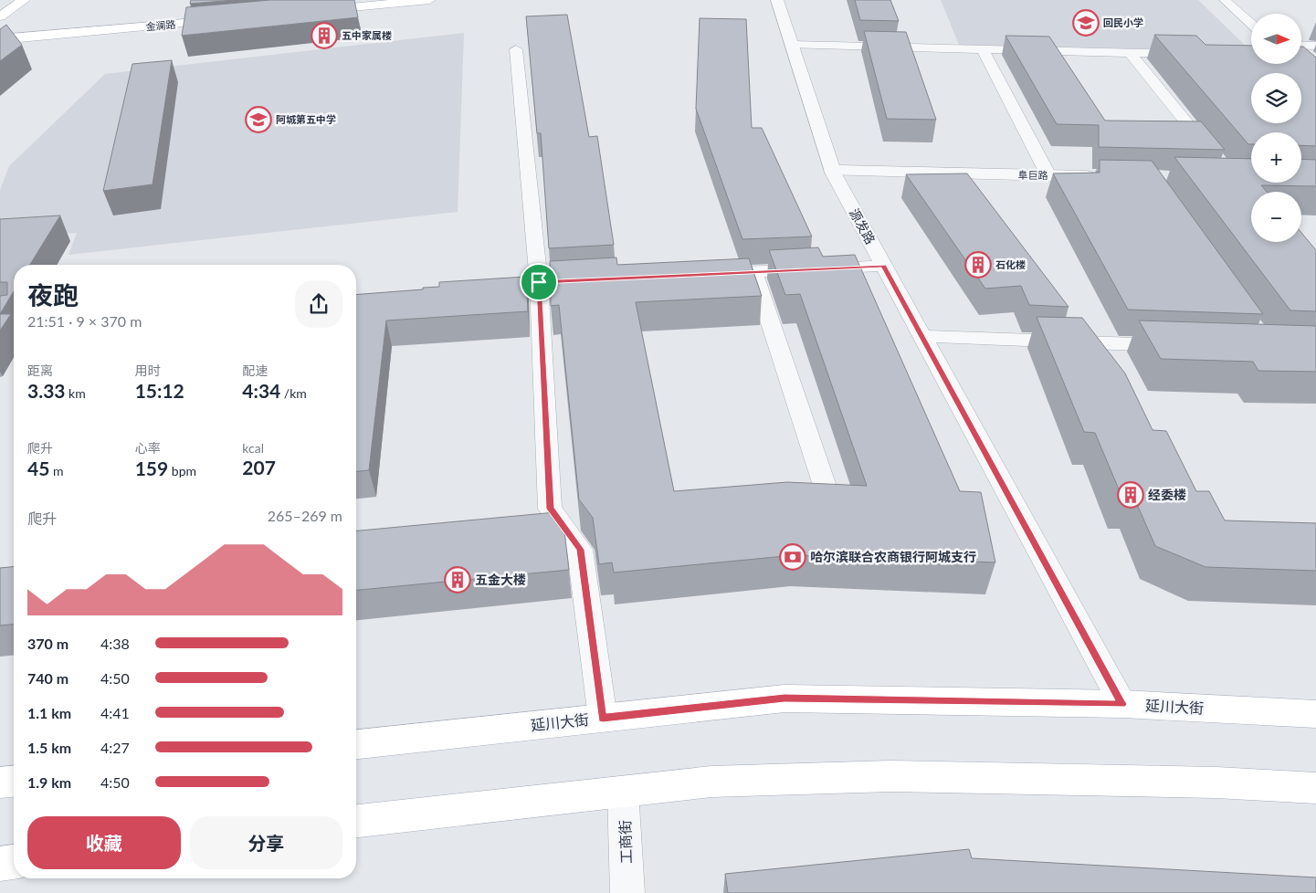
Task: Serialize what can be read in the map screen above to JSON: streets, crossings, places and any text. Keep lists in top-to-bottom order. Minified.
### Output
{"streets":{"main road":["金澜路","延川大街"],"street":["阜巨路","源发路"],"lane":["工商街"]},"crossings":[["阜巨路","源发路"],["源发路","延川大街"]],"places":{"school or university":["回民小学","阿城第五中学"],"building":["五中家属楼","石化楼","经委楼","五金大楼"],"bank":["哈尔滨联合农商银行阿城支行"]},"north":"right","page":{"map_buttons":["+","−"],"heading":["夜跑","21:51 · 9 × 370 m"],"stats":[["距离","3.33 km"],["用时","15:12"],["配速","4:34 /km"],["爬升","45 m"],["心率","159 bpm"],["kcal","207"]],"chart":["爬升","265–269 m"],"list":[{"name":"370 m","note":"4:38"},{"name":"740 m","note":"4:50"},{"name":"1.1 km","note":"4:41"},{"name":"1.5 km","note":"4:27"},{"name":"1.9 km","note":"4:50"}],"buttons":["收藏","分享"]}}
